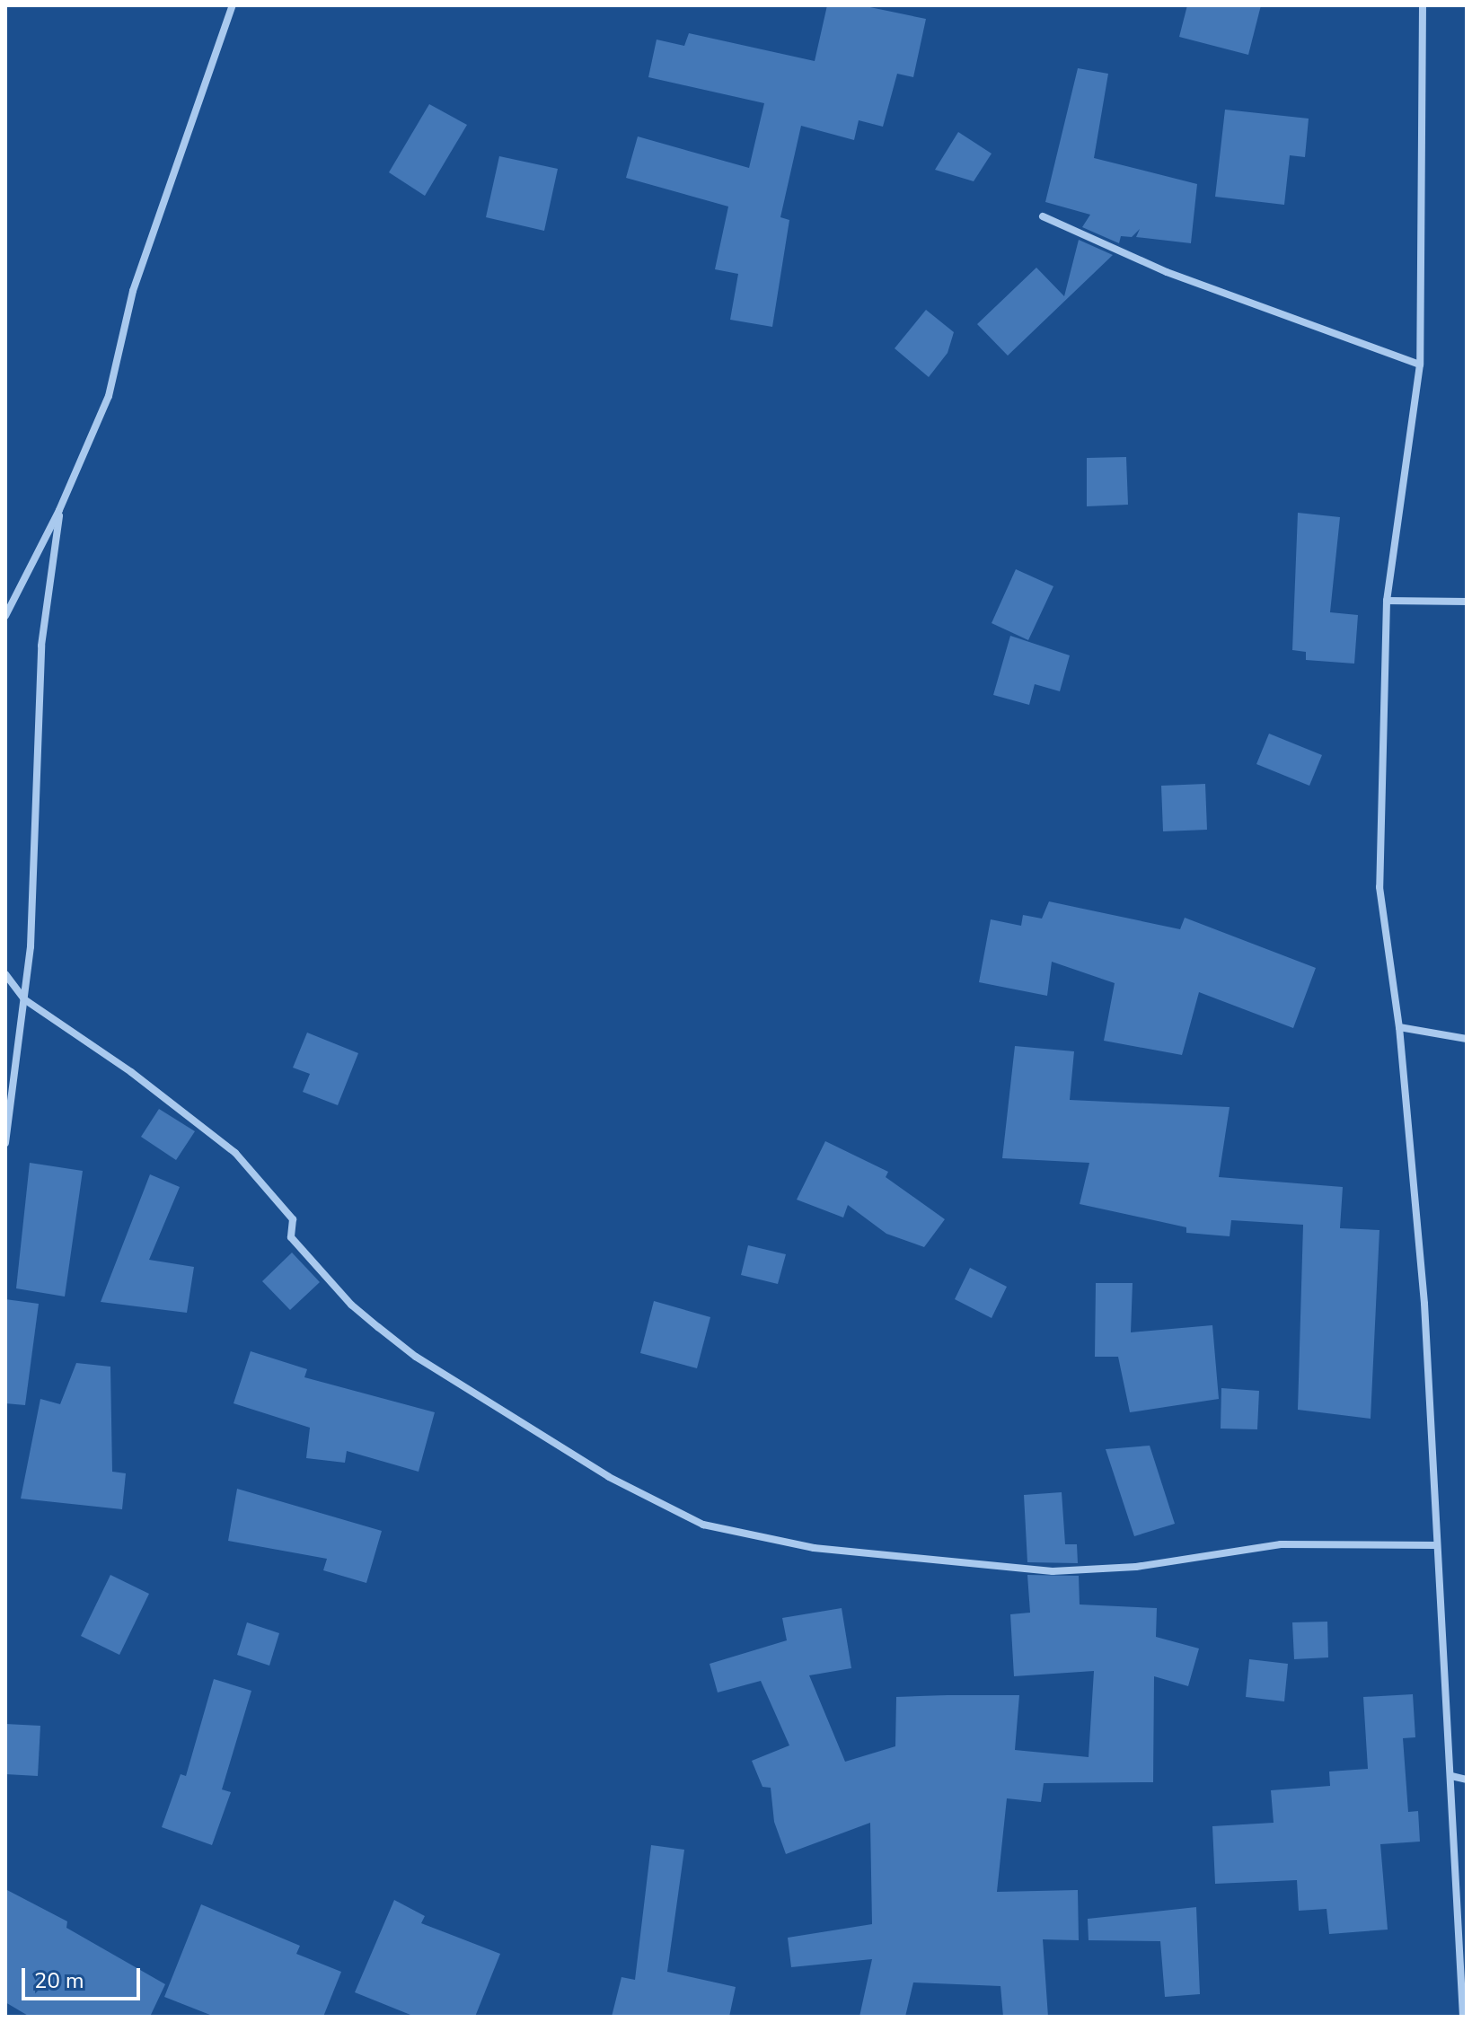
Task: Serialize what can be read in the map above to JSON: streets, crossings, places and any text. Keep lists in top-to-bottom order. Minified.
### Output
{"scale_bar":"20 m"}
